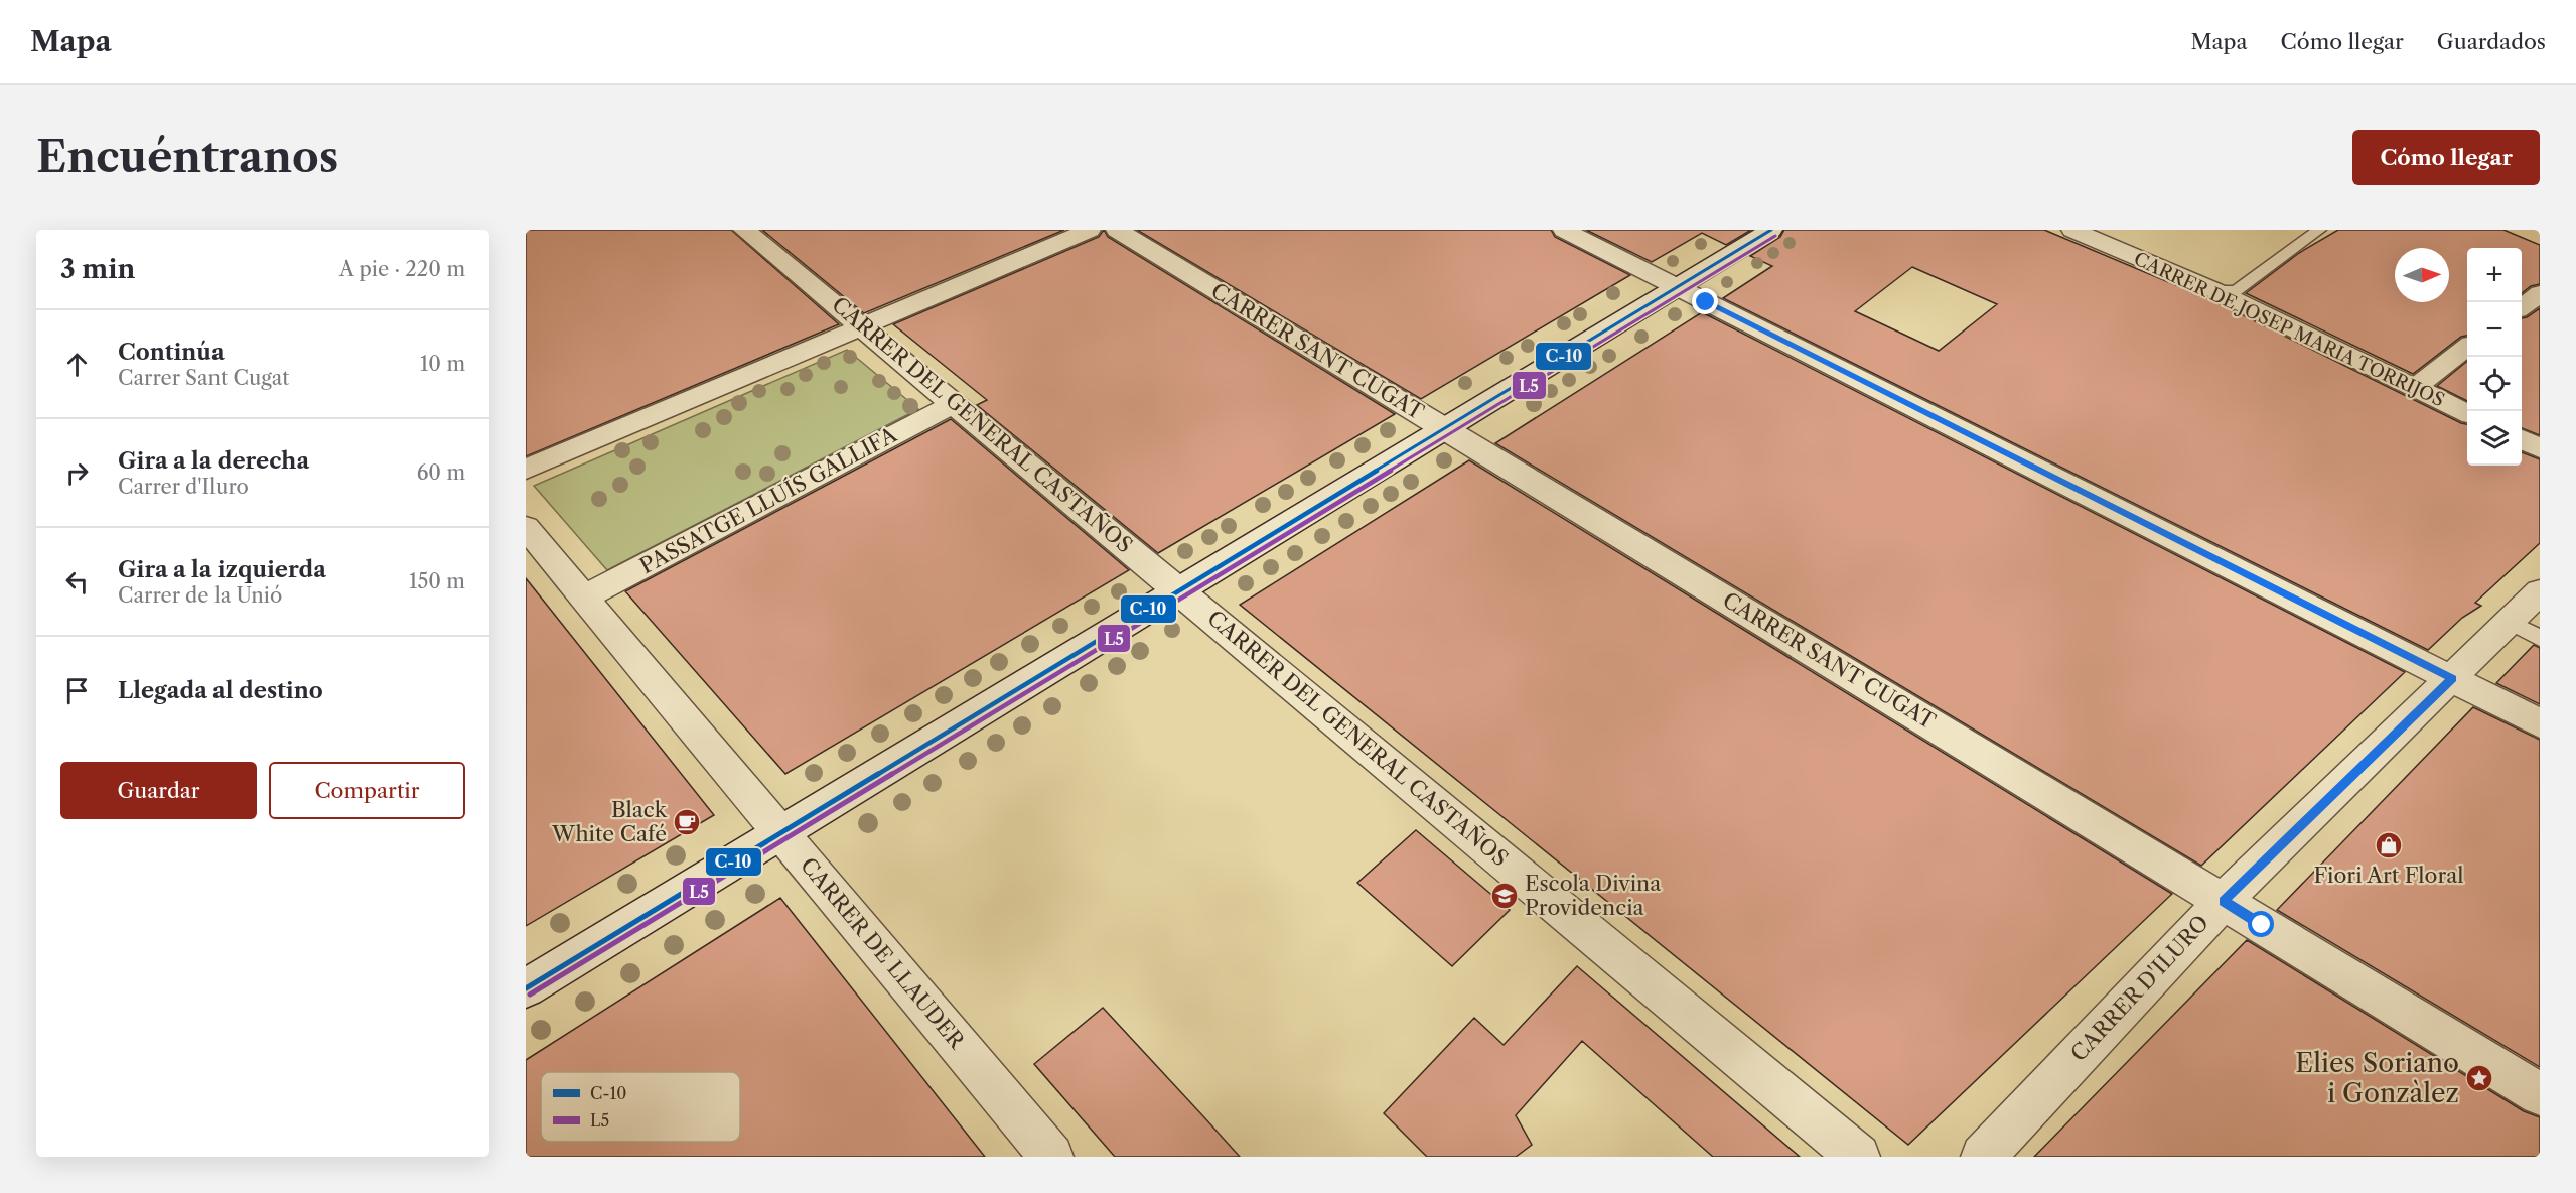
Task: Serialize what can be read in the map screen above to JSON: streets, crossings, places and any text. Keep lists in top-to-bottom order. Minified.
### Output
{"streets":{"street":["CARRER DE JOSEP MARIA TORRIJOS","CARRER SANT CUGAT","CARRER DEL GENERAL CASTAÑOS","PASSATGE LLUÍS GALLIFA","CARRER DE LLAUDER","CARRER D'ILURO"]},"crossings":[["CARRER SANT CUGAT","CARRER D'ILURO"],["CARRER DEL GENERAL CASTAÑOS","PASSATGE LLUÍS GALLIFA"],["PASSATGE LLUÍS GALLIFA","CARRER DE LLAUDER"]],"places":{"cafe":["Black White Café"],"shop":["Fiori Art Floral"],"school or university":["Escola Divina Providencia"],"place":["Elies Soriano i Gonzàlez"]},"lines":["transit line C-10","transit line L5"],"legend":["C-10","L5"],"north":"right","page":{"header":"Mapa","nav":["Mapa","Cómo llegar","Guardados"],"buttons":["Cómo llegar",["Guardar","Compartir"]],"title":"Encuéntranos","heading":["3 min","A pie · 220 m"],"map_buttons":["+","−"],"list":[["Continúa","Carrer Sant Cugat","10 m"],["Gira a la derecha","Carrer d'Iluro","60 m"],["Gira a la izquierda","Carrer de la Unió","150 m"],"Llegada al destino"]}}
